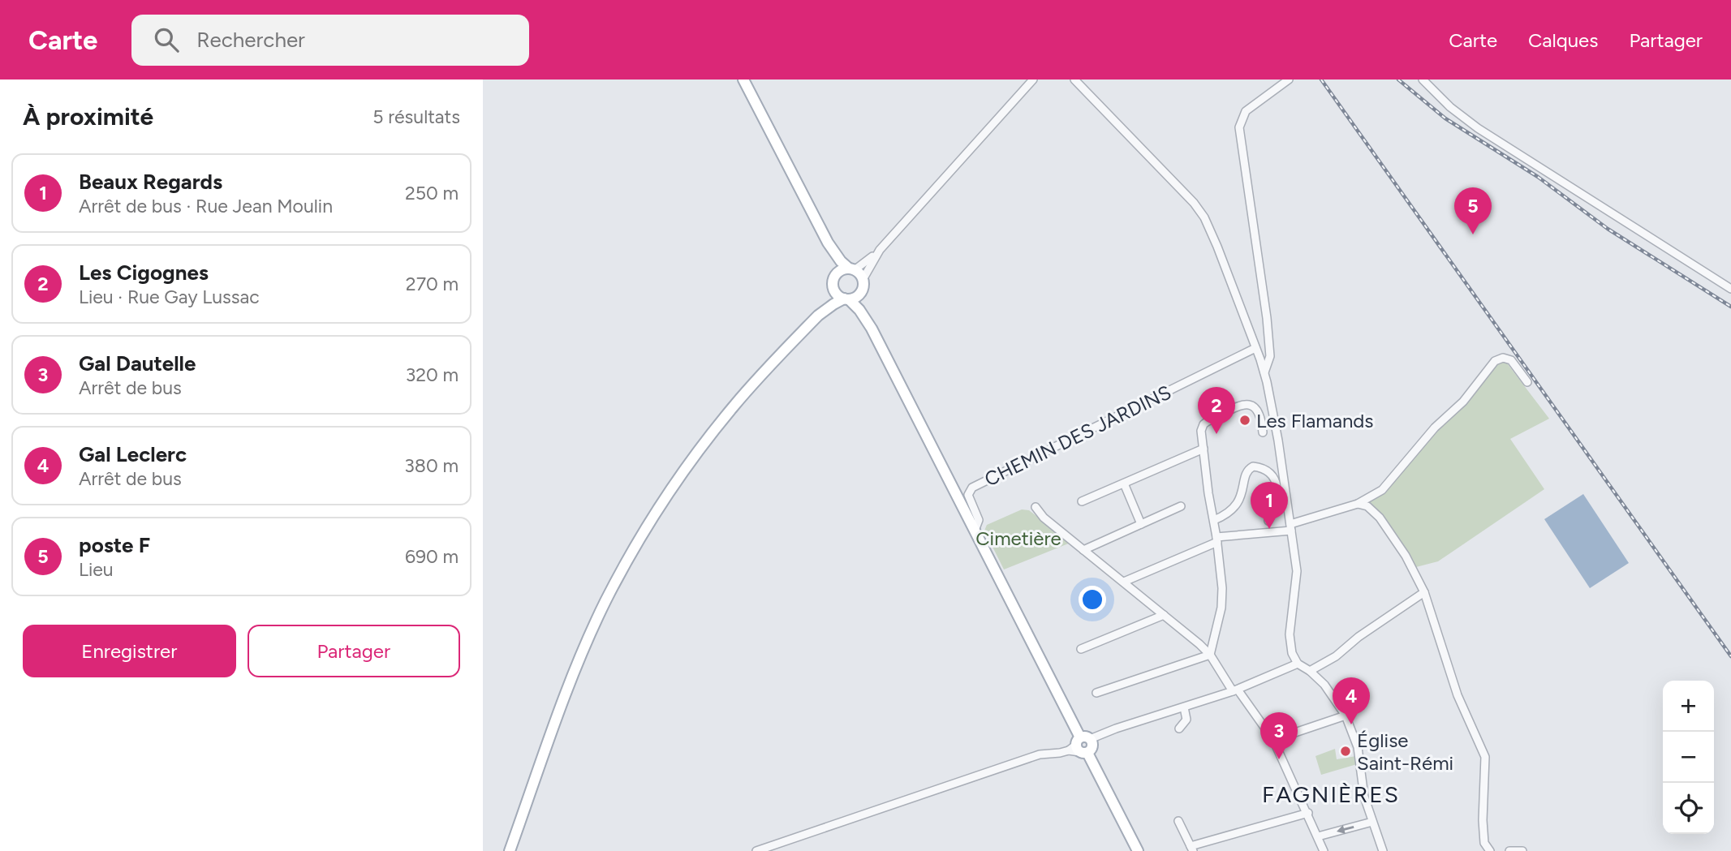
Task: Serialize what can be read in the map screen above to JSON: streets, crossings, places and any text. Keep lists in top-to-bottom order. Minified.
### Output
{"streets":{"street":["CHEMIN DES JARDINS"]},"districts":["FAGNIÈRES"],"parks":["Cimetière"],"places":["Les Flamands","Église Saint-Rémi"],"page":{"header":"Carte","search":"Rechercher","nav":["Carte","Calques","Partager"],"heading":["À proximité","5 résultats"],"list":[{"mark":"1","name":"Beaux Regards","note":"Arrêt de bus · Rue Jean Moulin","value":"250 m"},{"mark":"2","name":"Les Cigognes","note":"Lieu · Rue Gay Lussac","value":"270 m"},{"mark":"3","name":"Gal Dautelle","note":"Arrêt de bus","value":"320 m"},{"mark":"4","name":"Gal Leclerc","note":"Arrêt de bus","value":"380 m"},{"mark":"5","name":"poste F","note":"Lieu","value":"690 m"}],"pins":["5","2","1","4","3"],"buttons":["Enregistrer","Partager"],"map_buttons":["+","−"]}}
